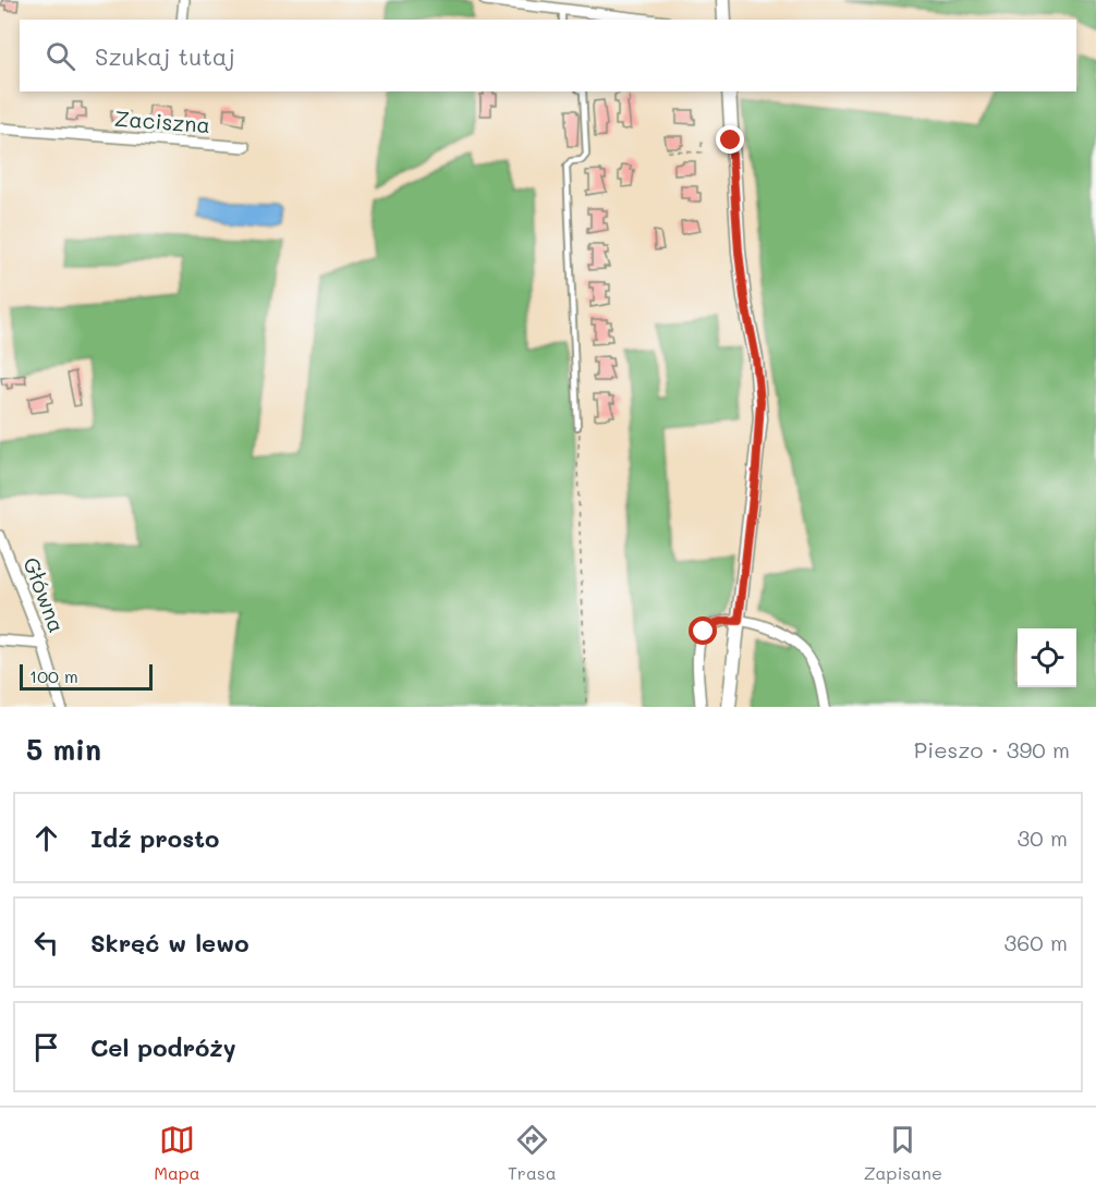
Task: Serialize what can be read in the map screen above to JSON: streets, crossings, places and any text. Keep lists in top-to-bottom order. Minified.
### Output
{"streets":{"street":["Zaciszna","Główna"]},"scale_bar":"100 m","page":{"search":"Szukaj tutaj","scale":"100 m","heading":["5 min","Pieszo · 390 m"],"list":[["Idź prosto","30 m"],["Skręć w lewo","360 m"],"Cel podróży"],"nav":["Mapa","Trasa","Zapisane"]}}
